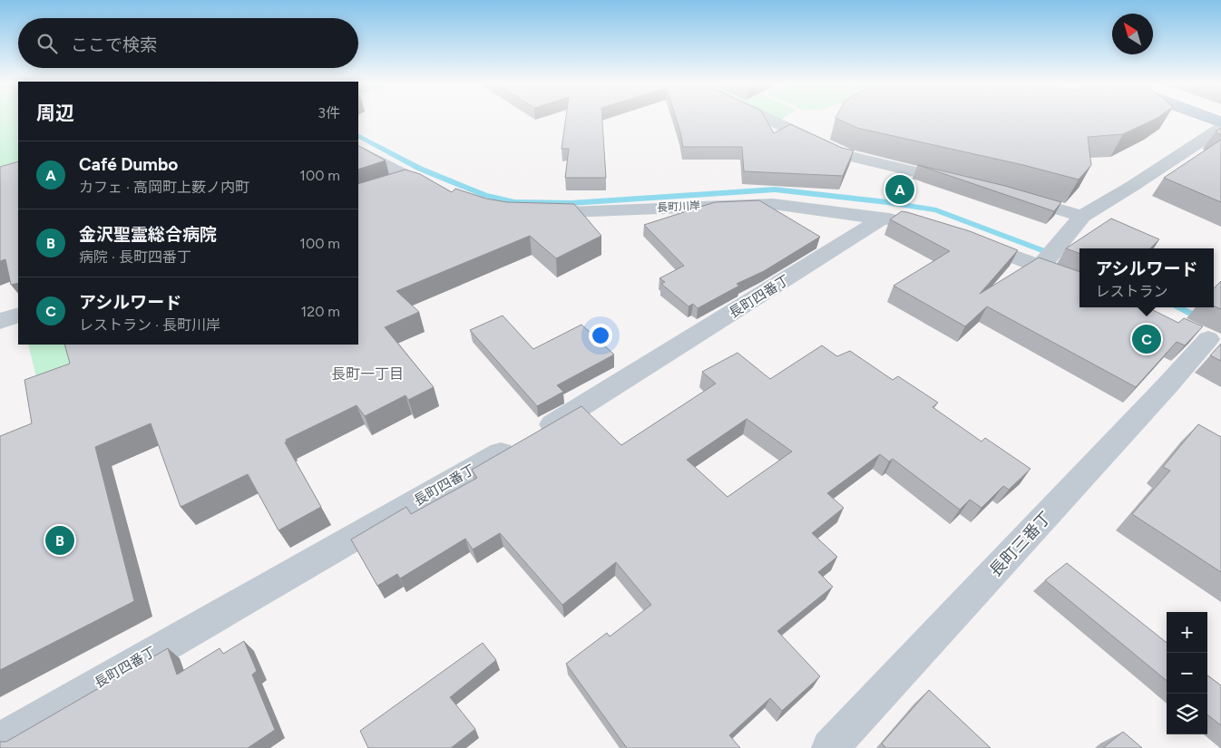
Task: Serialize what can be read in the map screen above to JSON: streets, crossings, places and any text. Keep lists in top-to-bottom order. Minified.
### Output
{"streets":{"street":["長町川岸","長町四番丁","長町三番丁"]},"crossings":[["長町川岸","長町四番丁"]],"districts":["長町一丁目"],"north":"top left","page":{"search":"ここで検索","heading":["周辺","3件"],"list":[{"mark":"A","name":"Café Dumbo","note":"カフェ · 高岡町上薮ノ内町","value":"100 m"},{"mark":"B","name":"金沢聖霊総合病院","note":"病院 · 長町四番丁","value":"100 m"},{"mark":"C","name":"アシルワード","note":"レストラン · 長町川岸","value":"120 m"}],"pins":["A","C","B"],"popup":["アシルワード","レストラン"],"map_buttons":["+","−"]}}
